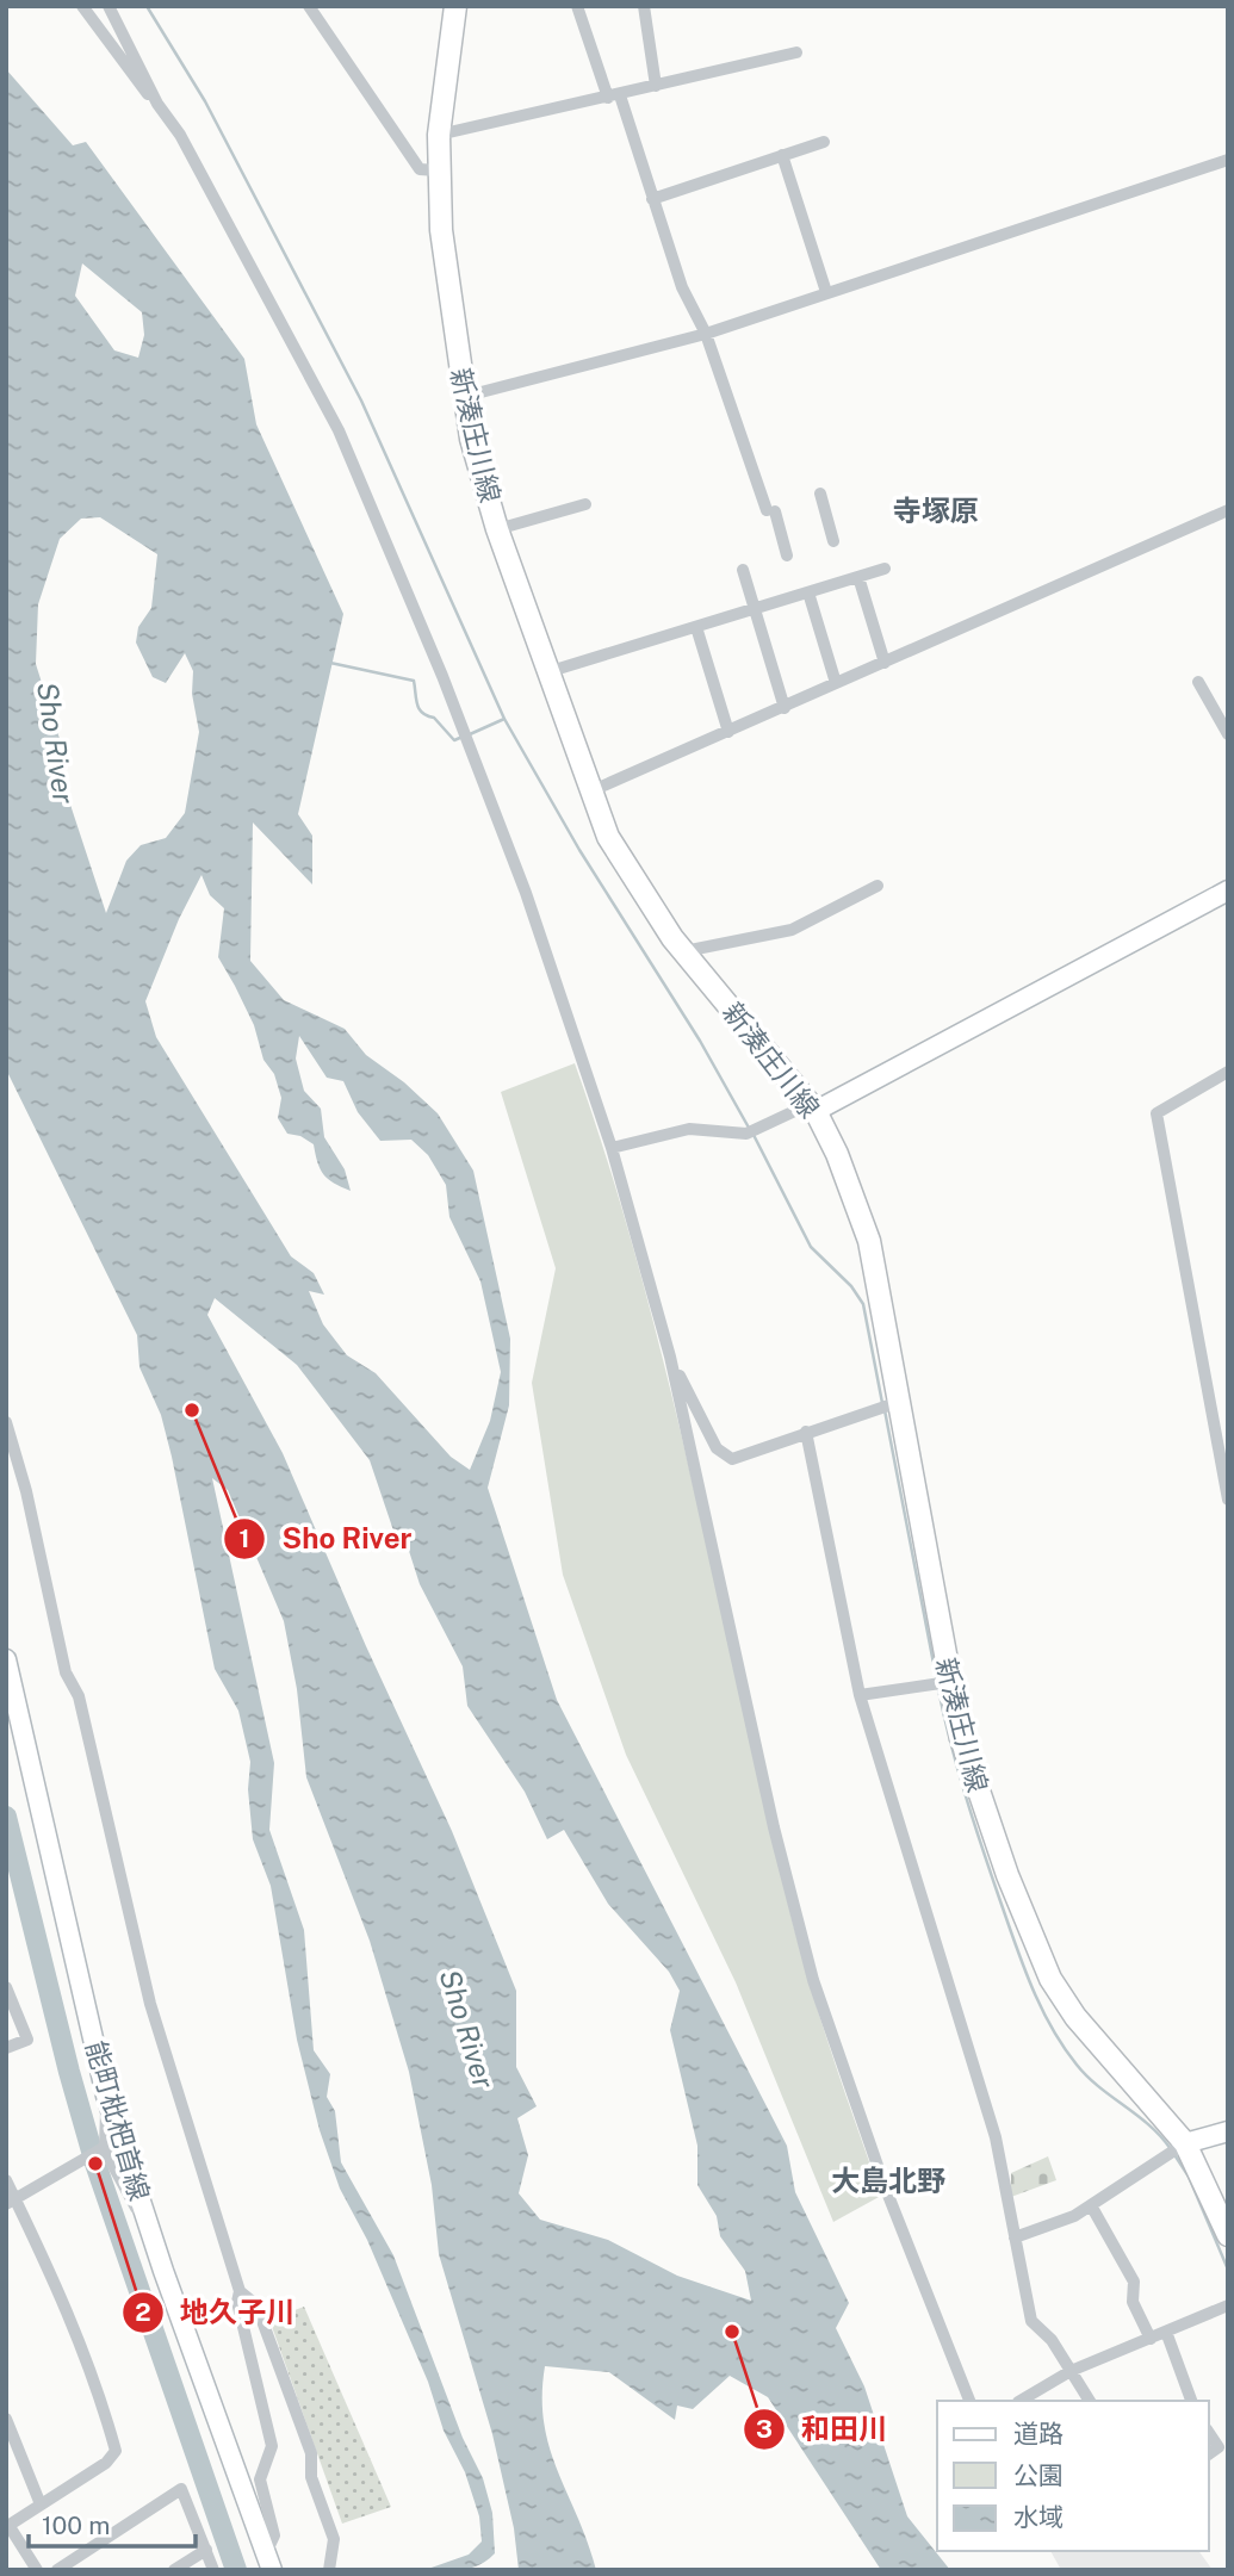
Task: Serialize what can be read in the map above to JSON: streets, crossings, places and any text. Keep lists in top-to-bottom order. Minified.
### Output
{"streets":{"main road":["新湊庄川線","能町枇杷首線"]},"districts":["寺塚原","大島北野"],"water":["Sho River"],"places":["Sho River","地久子川","和田川"],"legend":["道路","公園","水域"],"scale_bar":"100 m"}
